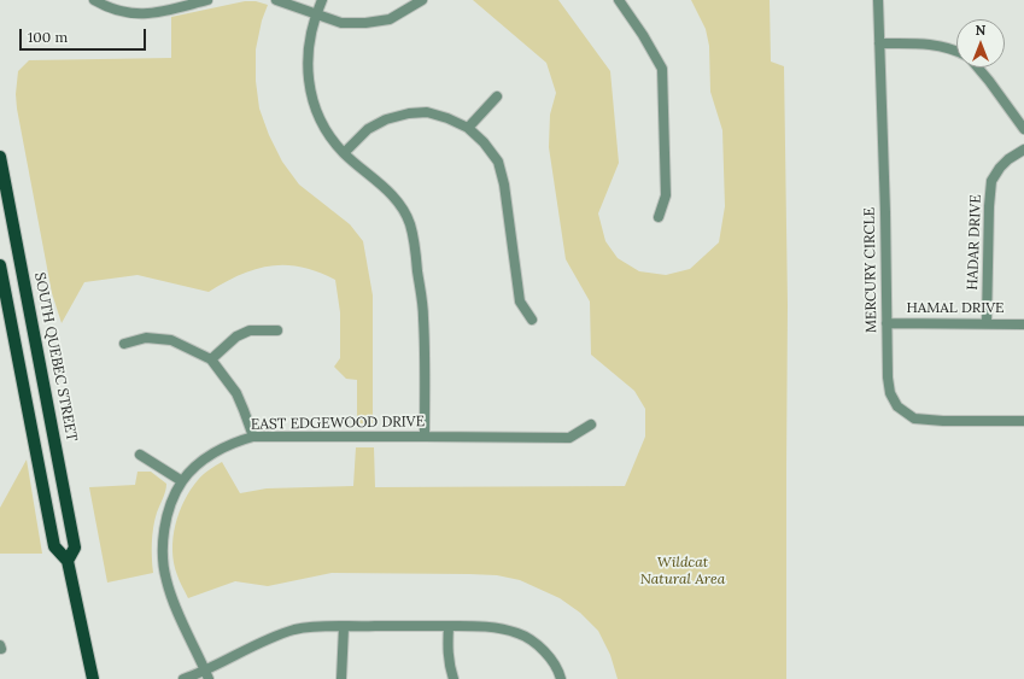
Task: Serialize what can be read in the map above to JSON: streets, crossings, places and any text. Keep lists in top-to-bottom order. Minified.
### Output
{"streets":{"main road":["SOUTH QUEBEC STREET"],"street":["HADAR DRIVE","MERCURY CIRCLE","HAMAL DRIVE","EAST EDGEWOOD DRIVE"]},"crossings":[["HADAR DRIVE","HAMAL DRIVE"],["MERCURY CIRCLE","HAMAL DRIVE"]],"parks":["Wildcat Natural Area"],"scale_bar":"100 m","north":"top"}
